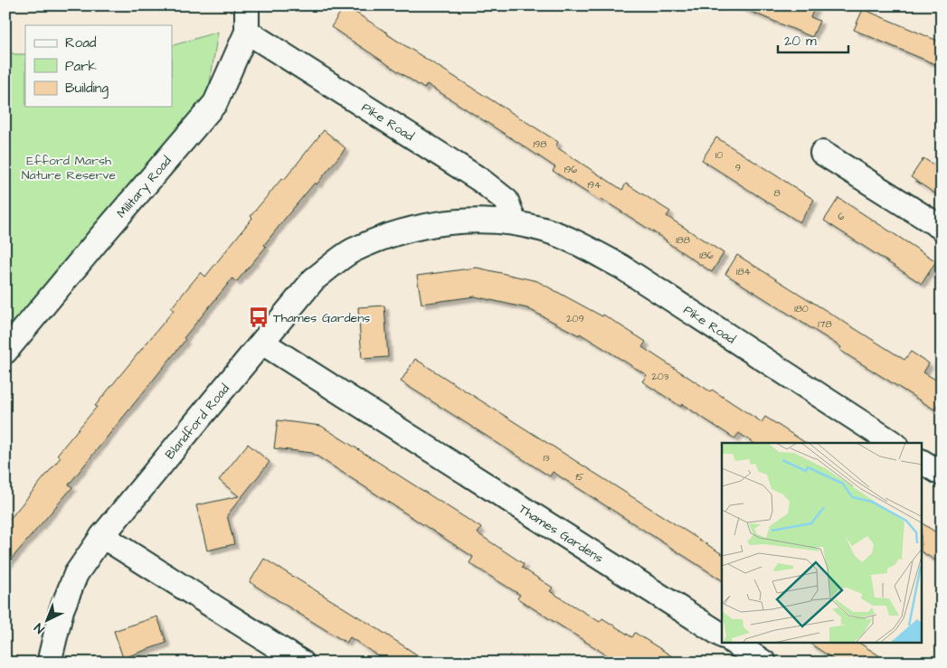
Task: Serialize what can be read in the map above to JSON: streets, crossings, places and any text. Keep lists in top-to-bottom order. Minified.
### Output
{"streets":{"street":["Pike Road","Military Road","Blandford Road","Thames Gardens"]},"crossings":[["Pike Road","Military Road"],["Pike Road","Blandford Road"],["Blandford Road","Thames Gardens"]],"parks":["Efford Marsh Nature Reserve"],"places":{"bus stop":["Thames Gardens"]},"house_numbers":["198","10","9","196","194","8","6","188","186","184","180","209","178","203","13","15"],"legend":["Road","Park","Building"],"scale_bar":"20 m","north":"bottom left"}
